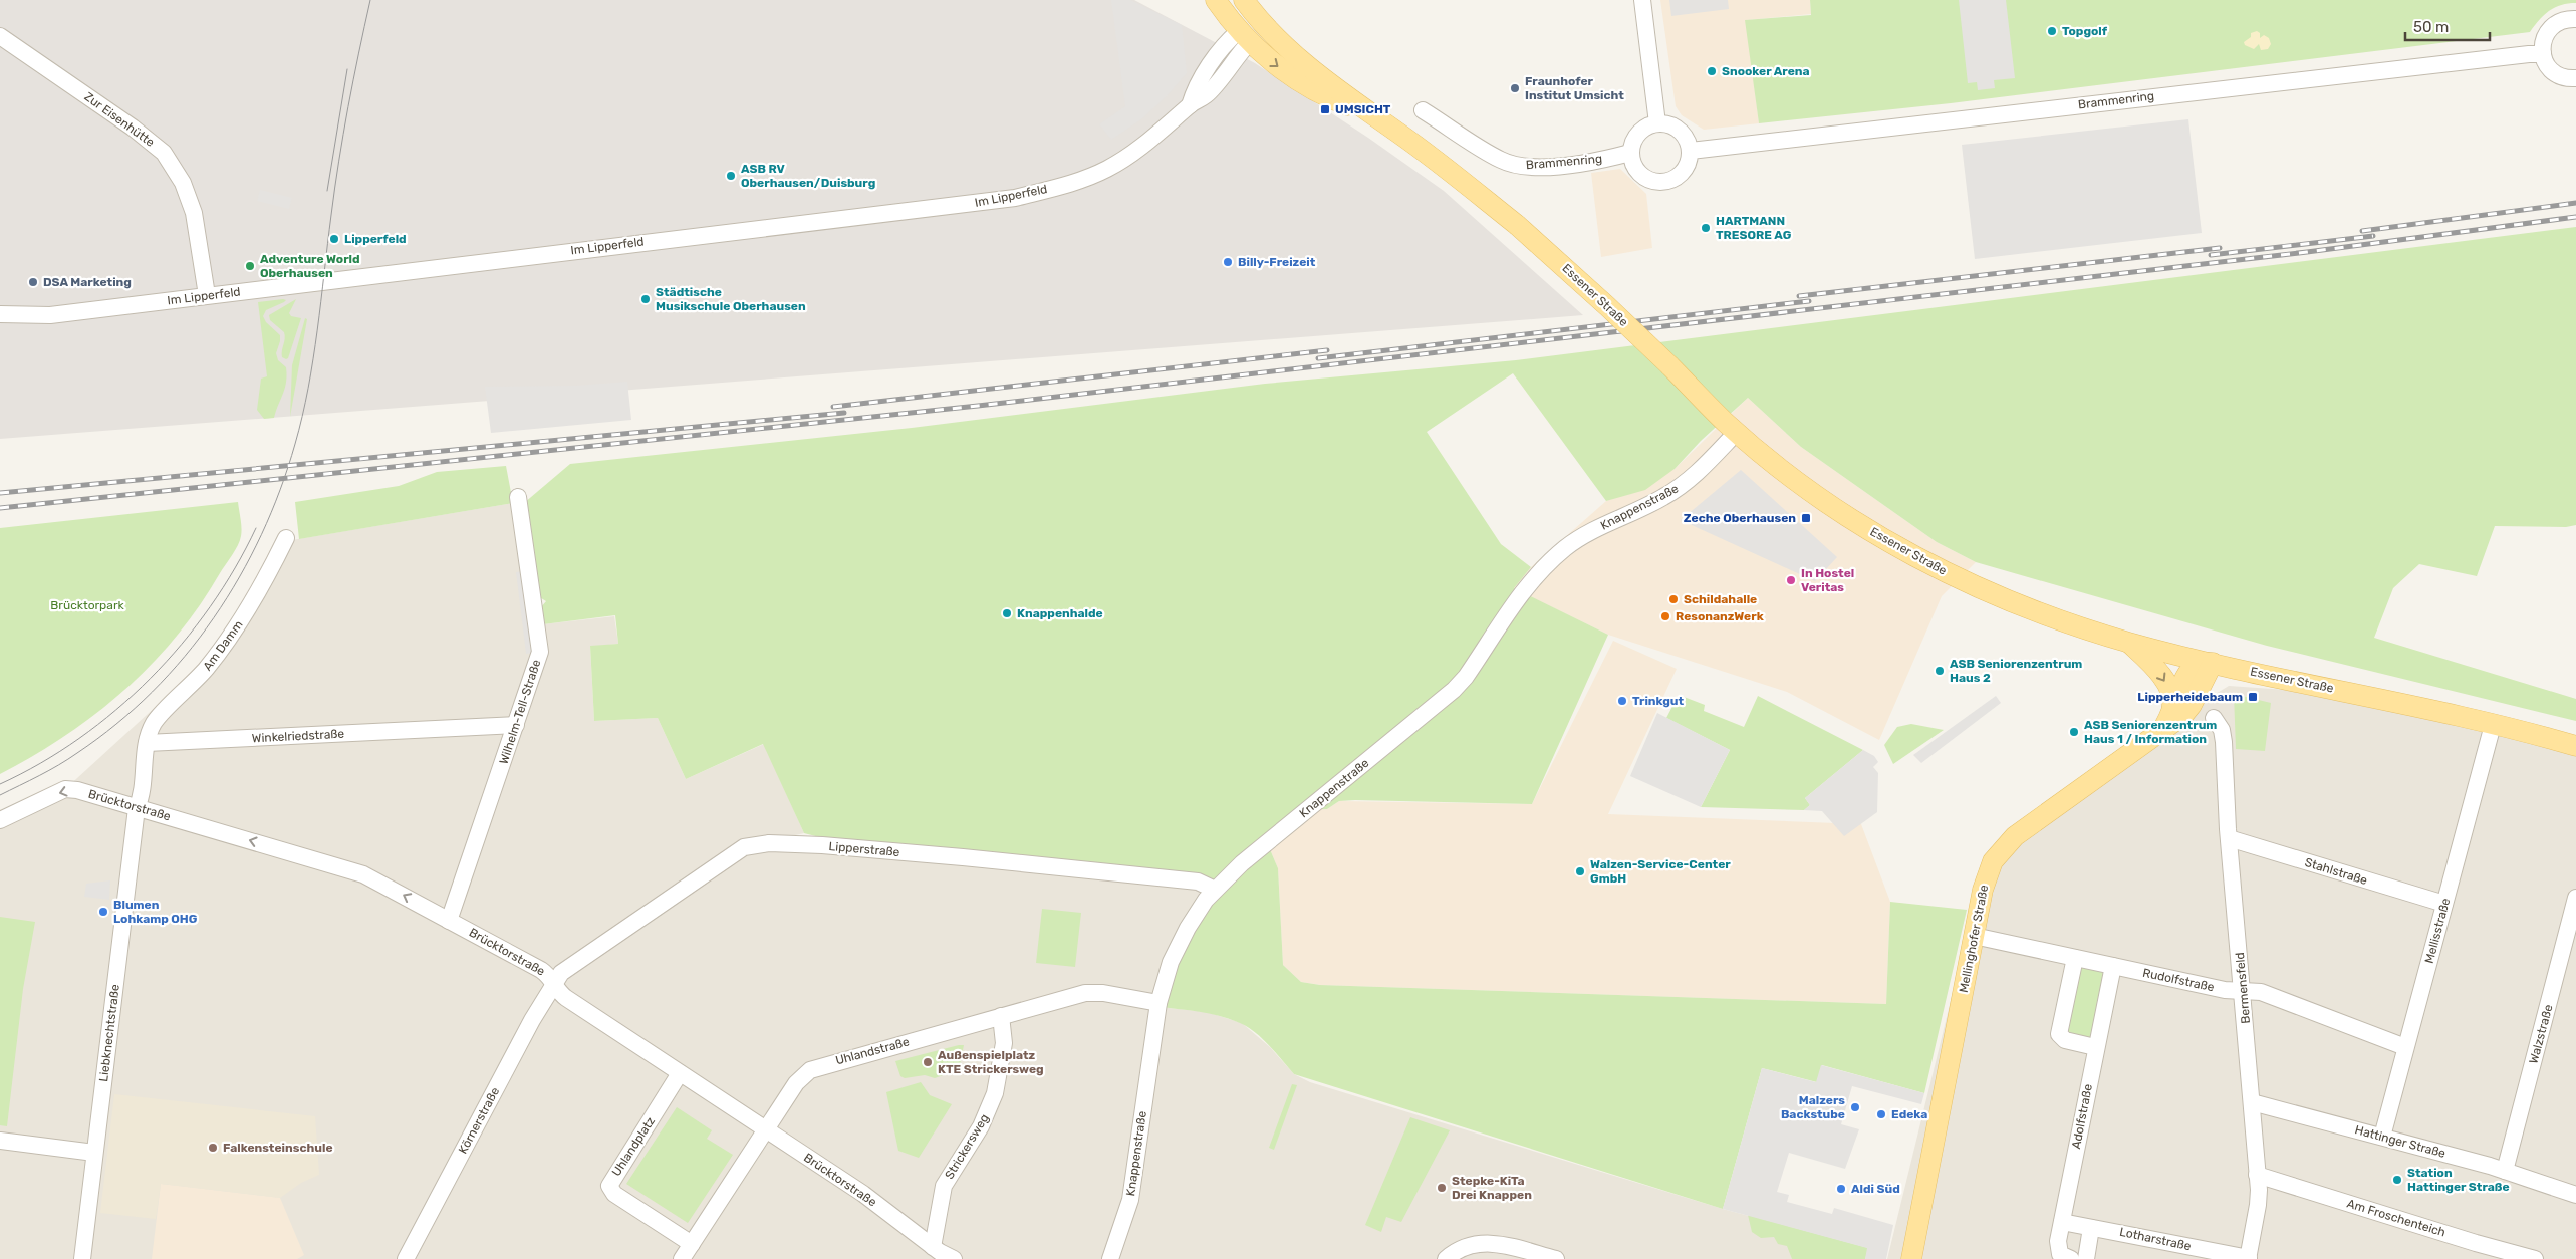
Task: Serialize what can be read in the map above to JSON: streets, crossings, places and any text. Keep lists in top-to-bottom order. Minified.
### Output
{"streets":{"main road":["Essener Straße","Mellinghofer Straße"],"street":["Brammenring","Zur Eisenhütte","Im Lipperfeld","Knappenstraße","Am Damm","Wilhelm-Tell-Straße","Winkelriedstraße","Brücktorstraße","Lipperstraße","Stahlstraße","Mellisstraße","Rudolfstraße","Bermensfeld","Liebknechtstraße","Walzstraße","Uhlandstraße","Adolfstraße","Körnerstraße","Hattinger Straße","Uhlandplatz","Strickersweg","Am Froschenteich","Lotharstraße"]},"crossings":[["Zur Eisenhütte","Im Lipperfeld"],["Im Lipperfeld","Essener Straße"],["Essener Straße","Knappenstraße"],["Essener Straße","Mellisstraße"],["Essener Straße","Mellinghofer Straße"],["Knappenstraße","Lipperstraße"],["Knappenstraße","Uhlandstraße"],["Am Damm","Winkelriedstraße"],["Wilhelm-Tell-Straße","Winkelriedstraße"],["Wilhelm-Tell-Straße","Brücktorstraße"],["Brücktorstraße","Lipperstraße"],["Brücktorstraße","Liebknechtstraße"],["Brücktorstraße","Uhlandstraße"],["Brücktorstraße","Körnerstraße"],["Brücktorstraße","Uhlandplatz"],["Brücktorstraße","Strickersweg"],["Lipperstraße","Körnerstraße"],["Stahlstraße","Mellisstraße"],["Stahlstraße","Bermensfeld"],["Mellisstraße","Rudolfstraße"],["Mellisstraße","Hattinger Straße"],["Mellinghofer Straße","Rudolfstraße"],["Rudolfstraße","Bermensfeld"],["Rudolfstraße","Adolfstraße"],["Bermensfeld","Hattinger Straße"],["Bermensfeld","Am Froschenteich"],["Bermensfeld","Lotharstraße"],["Walzstraße","Hattinger Straße"],["Uhlandstraße","Uhlandplatz"],["Uhlandstraße","Strickersweg"],["Adolfstraße","Lotharstraße"]],"one_way":["Brücktorstraße"],"parks":["Brücktorpark"],"places":{"other":["Topgolf","Snooker Arena","Fraunhofer Institut Umsicht","ASB RV Oberhausen/Duisburg","HARTMANN TRESORE AG","Lipperfeld","Billy-Freizeit","Adventure World Oberhausen","DSA Marketing","Städtische Musikschule Oberhausen","In Hostel Veritas","Schildahalle","Knappenhalde","ResonanzWerk","ASB Seniorenzentrum Haus 2","Trinkgut","ASB Seniorenzentrum Haus 1 / Information","Walzen-Service-Center GmbH","Blumen Lohkamp OHG","Außenspielplatz KTE Strickersweg","Malzers Backstube","Edeka","Falkensteinschule","Station Hattinger Straße","Stepke-KiTa Drei Knappen","Aldi Süd"],"transit":["UMSICHT","Zeche Oberhausen","Lipperheidebaum"]},"scale_bar":"50 m"}
